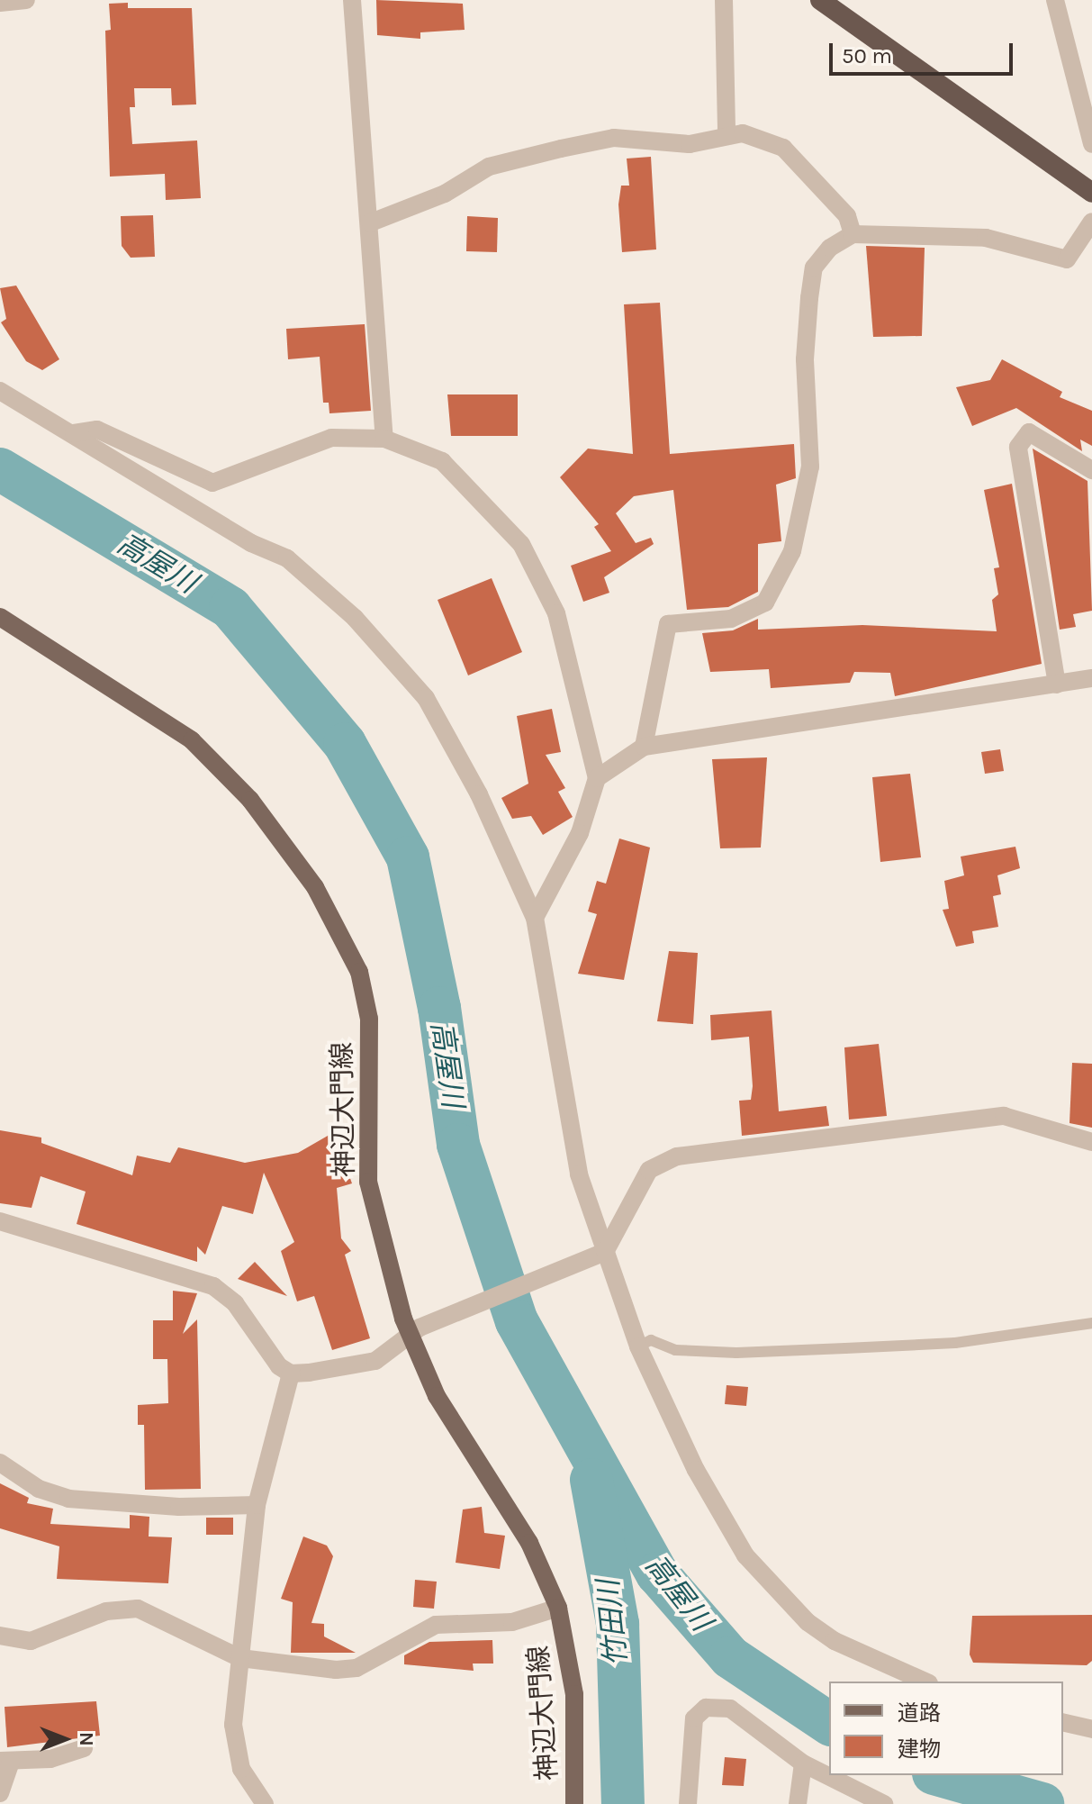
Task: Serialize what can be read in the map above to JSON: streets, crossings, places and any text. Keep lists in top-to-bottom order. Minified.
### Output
{"streets":{"main road":["神辺大門線"]},"water":["高屋川","竹田川"],"legend":["道路","建物"],"scale_bar":"50 m","north":"right"}
